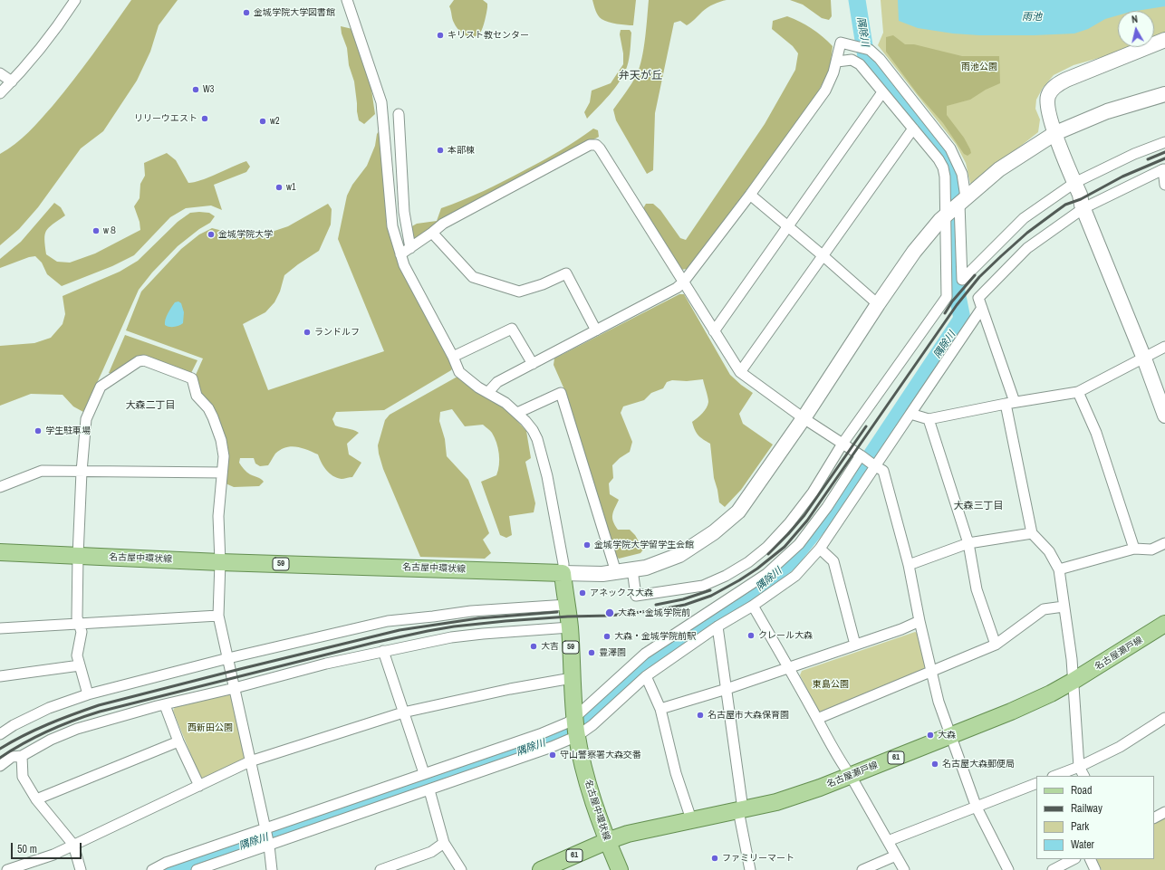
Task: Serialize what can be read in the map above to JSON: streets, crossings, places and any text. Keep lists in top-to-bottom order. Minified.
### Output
{"streets":{"main road":["名古屋中環状線","59","名古屋瀬戸線","61"]},"crossings":[["名古屋中環状線","名古屋瀬戸線"]],"districts":["弁天が丘","大森二丁目","大森三丁目"],"water":["雨池","隅除川"],"parks":["雨池公園","東島公園","西新田公園"],"places":["金城学院大学図書館","キリスト教センター","W3","リリーウエスト","w2","本部棟","w1","w８","金城学院大学","ランドルフ","学生駐車場","金城学院大学留学生会館","アネックス大森","大森・金城学院前","クレール大森","大森・金城学院前駅","大吉","豊澤園","名古屋市大森保育園","大森","守山警察署大森交番","名古屋大森郵便局","ファミリーマート"],"legend":["Road","Railway","Park","Water"],"scale_bar":"50 m","north":"top"}
